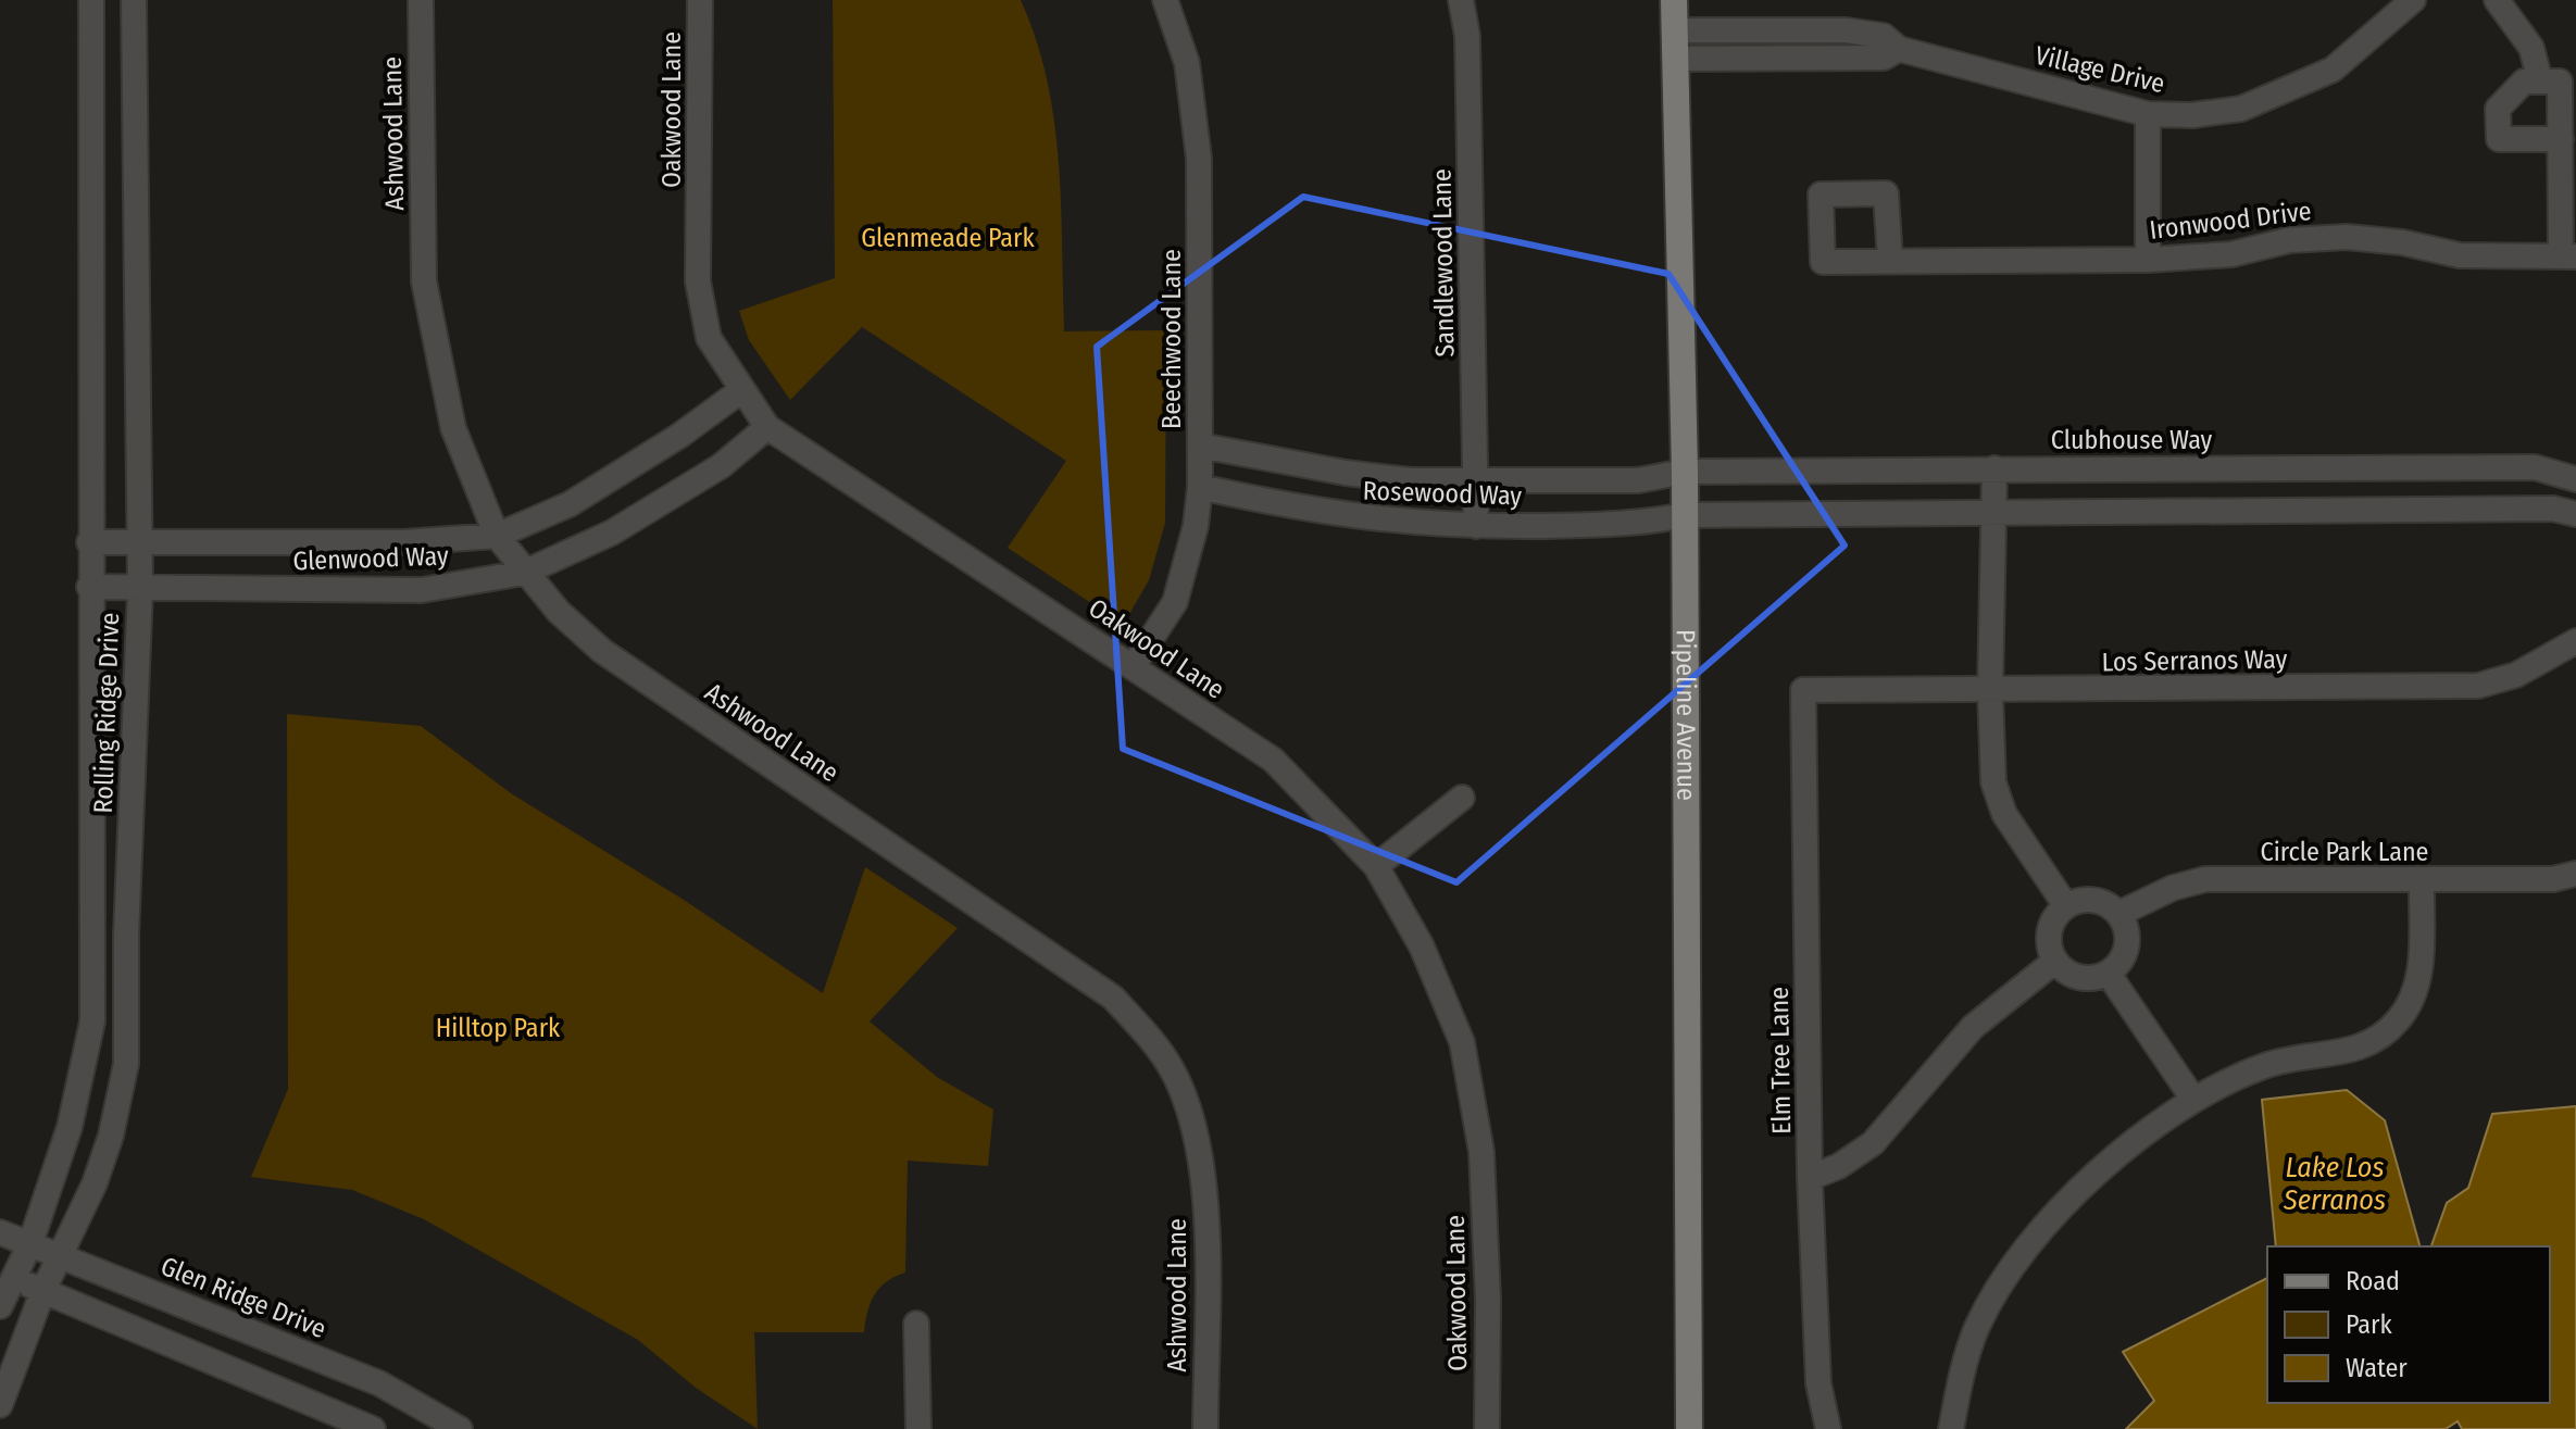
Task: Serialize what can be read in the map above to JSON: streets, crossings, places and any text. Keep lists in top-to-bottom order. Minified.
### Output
{"streets":{"main road":["Pipeline Avenue"],"street":["Village Drive","Oakwood Lane","Ashwood Lane","Ironwood Drive","Sandlewood Lane","Beechwood Lane","Clubhouse Way","Rosewood Way","Glenwood Way","Los Serranos Way","Rolling Ridge Drive","Circle Park Lane","Elm Tree Lane","Glen Ridge Drive"]},"crossings":[["Village Drive","Pipeline Avenue"],["Oakwood Lane","Beechwood Lane"],["Oakwood Lane","Glenwood Way"],["Ashwood Lane","Glenwood Way"],["Sandlewood Lane","Rosewood Way"],["Beechwood Lane","Rosewood Way"],["Clubhouse Way","Rosewood Way"],["Clubhouse Way","Pipeline Avenue"],["Rosewood Way","Pipeline Avenue"],["Glenwood Way","Rolling Ridge Drive"],["Los Serranos Way","Elm Tree Lane"],["Rolling Ridge Drive","Glen Ridge Drive"]],"water":["Lake Los Serranos"],"parks":["Glenmeade Park","Hilltop Park"],"legend":["Road","Park","Water"]}
